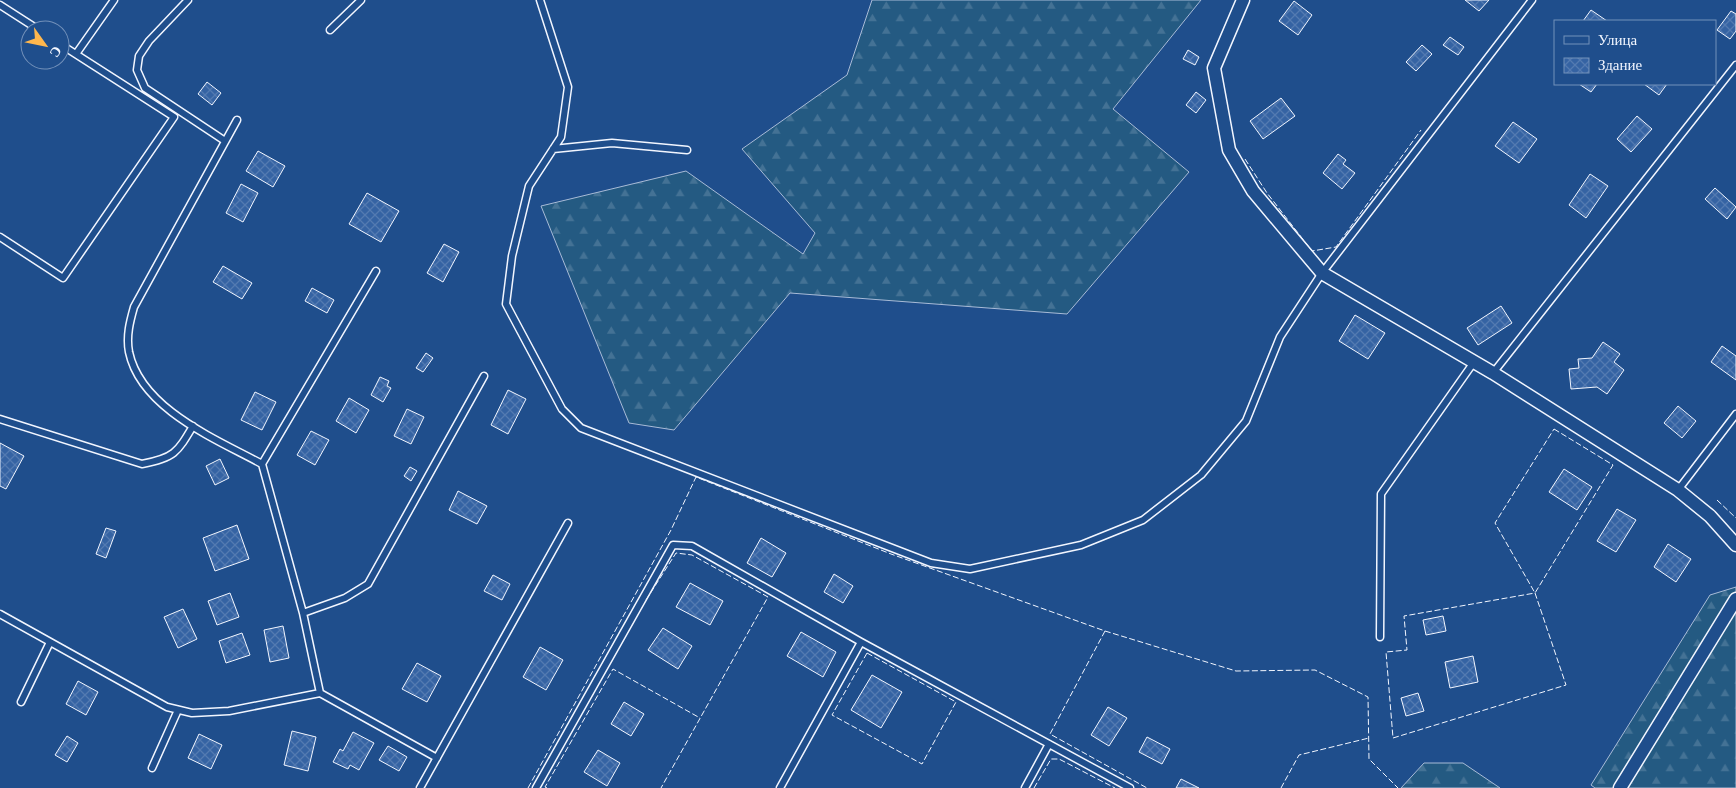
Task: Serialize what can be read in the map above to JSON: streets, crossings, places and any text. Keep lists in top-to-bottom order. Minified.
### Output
{"legend":["Улица","Здание"],"north":"bottom right"}
